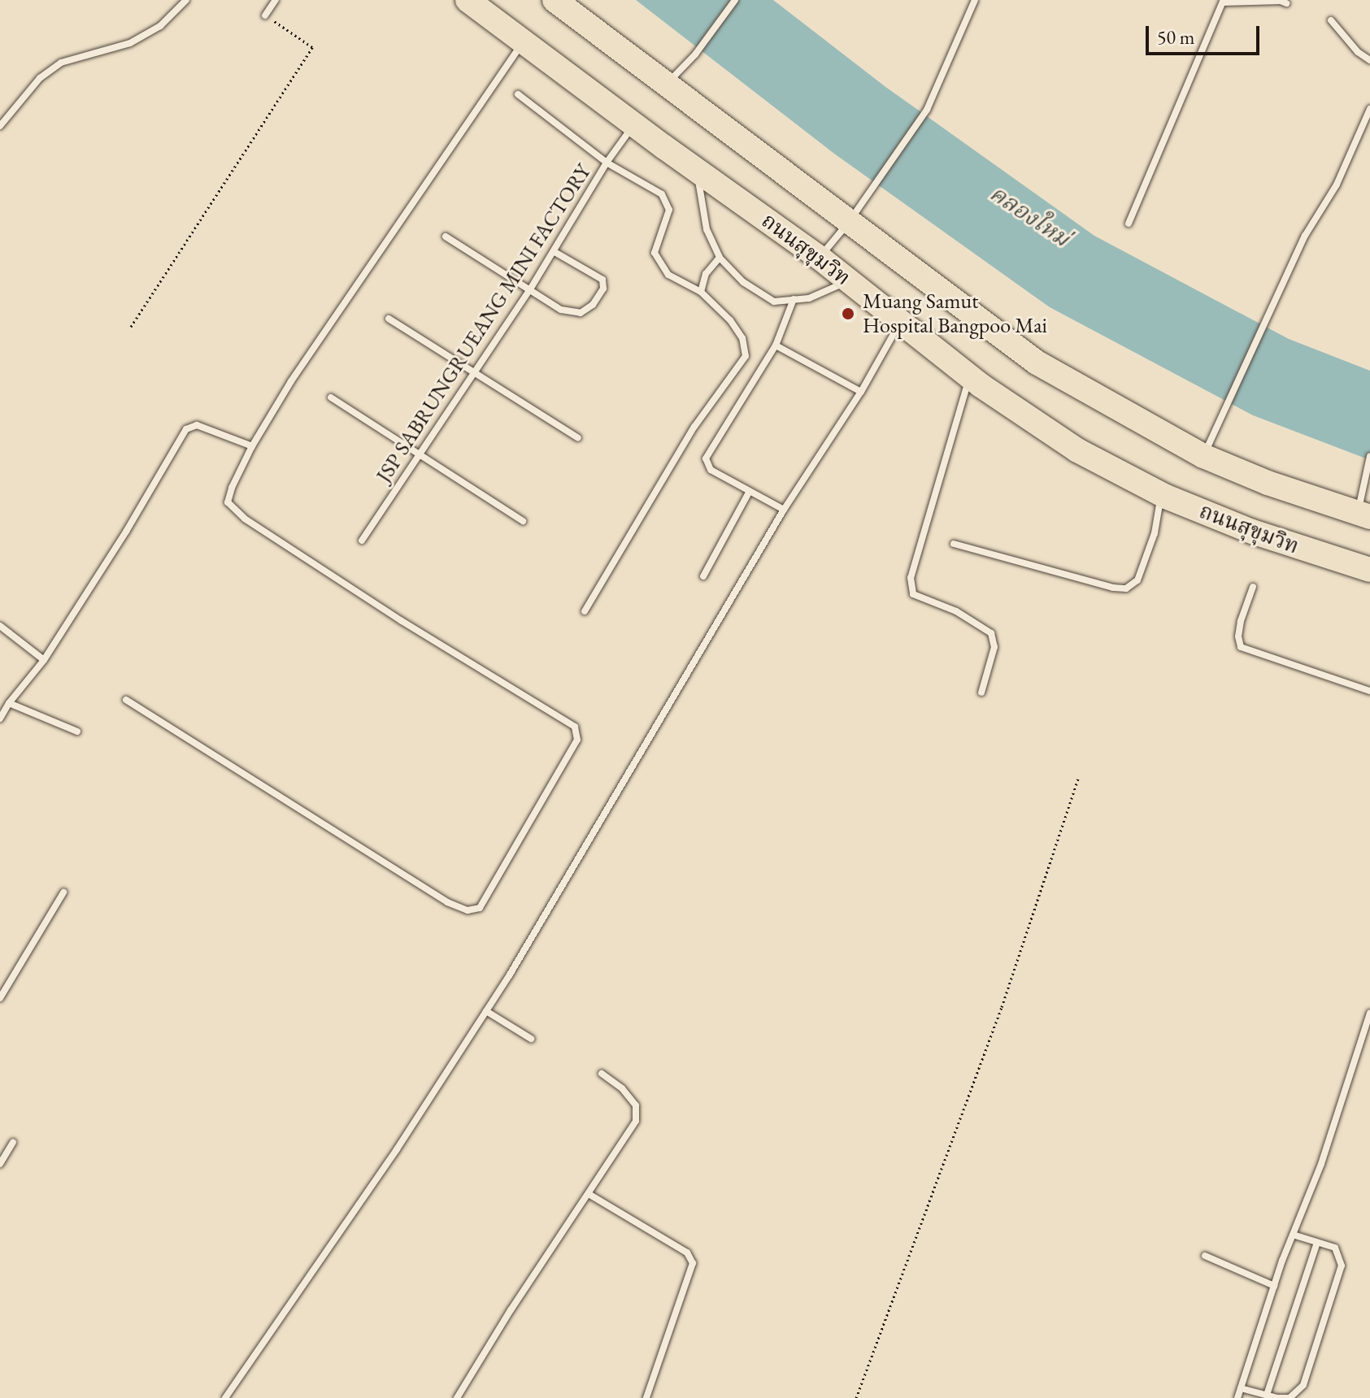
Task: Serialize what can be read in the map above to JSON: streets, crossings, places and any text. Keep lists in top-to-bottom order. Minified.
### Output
{"streets":{"highway":["ถนนสุขุมวิท"],"lane":["JSP SABRUNGRUEANG MINI FACTORY"]},"crossings":[["ถนนสุขุมวิท","JSP SABRUNGRUEANG MINI FACTORY"]],"water":["คลองใหม่"],"places":["Muang Samut Hospital Bangpoo Mai"],"scale_bar":"50 m"}
